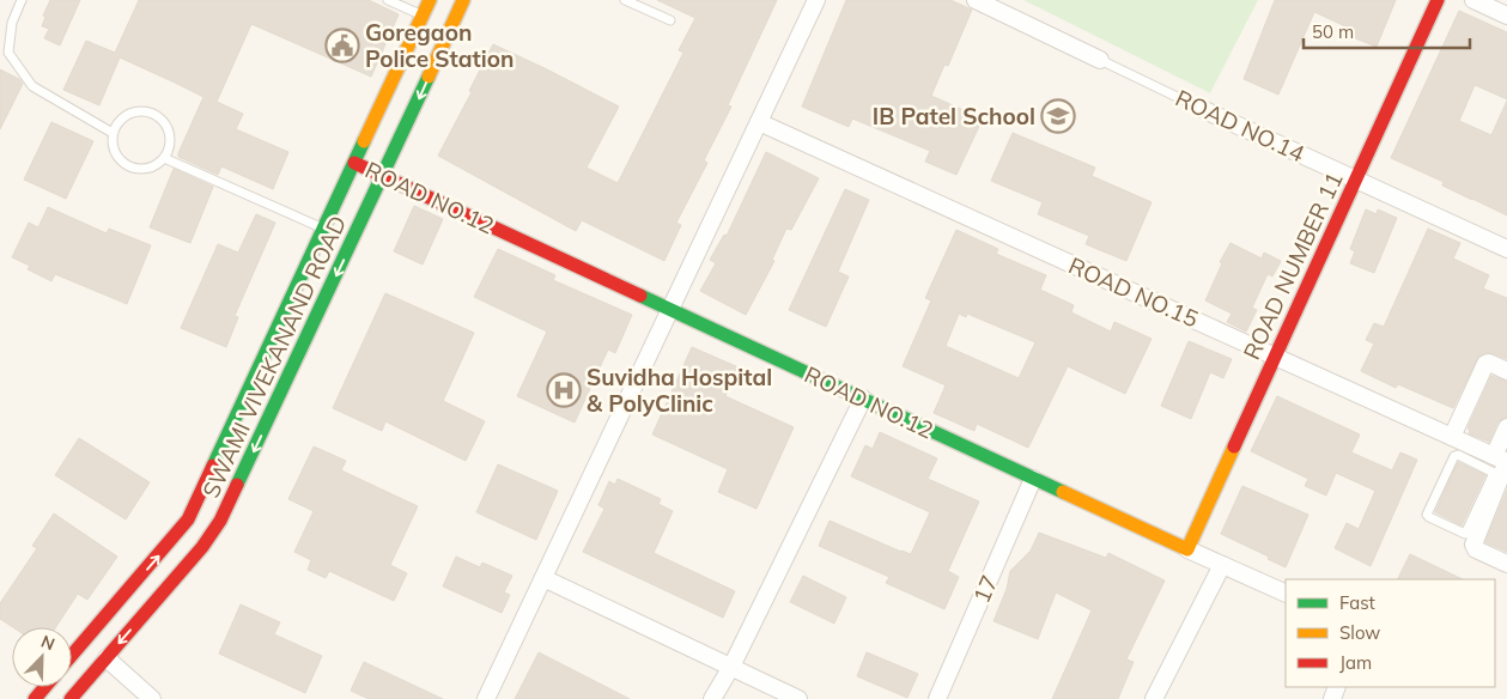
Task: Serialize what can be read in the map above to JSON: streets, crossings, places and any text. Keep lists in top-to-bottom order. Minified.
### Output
{"streets":{"main road":["ROAD NO.12","ROAD NUMBER 11","SWAMI VIVEKANAND ROAD"],"street":["ROAD NO.14","ROAD NO.15","17"]},"crossings":[["ROAD NO.14","ROAD NUMBER 11"],["ROAD NO.12","ROAD NUMBER 11"],["ROAD NO.12","SWAMI VIVEKANAND ROAD"],["ROAD NO.12","17"],["ROAD NUMBER 11","ROAD NO.15"]],"places":{"public building":["Goregaon Police Station"],"school or university":["IB Patel School"],"hospital":["Suvidha Hospital & PolyClinic"]},"legend":["Fast","Slow","Jam"],"scale_bar":"50 m","north":"top right"}
